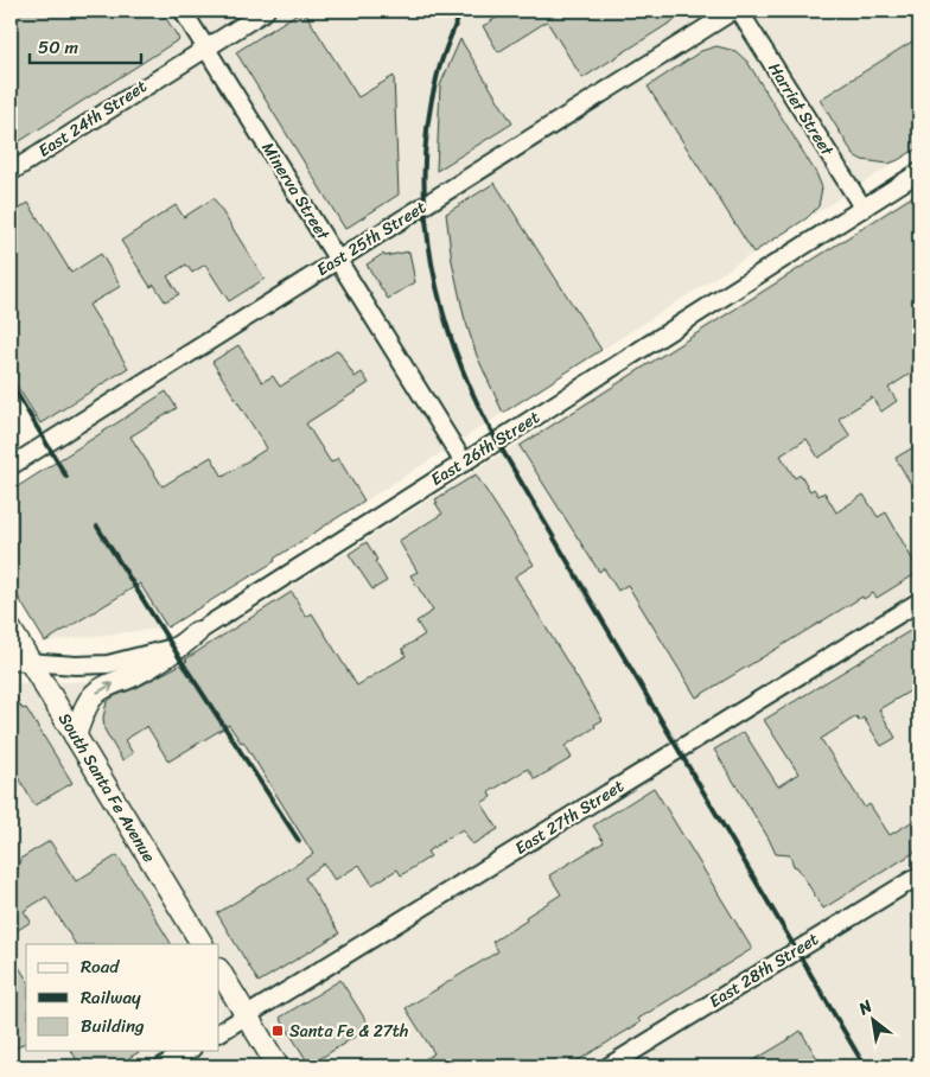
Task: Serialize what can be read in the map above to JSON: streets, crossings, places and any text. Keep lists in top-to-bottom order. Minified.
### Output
{"streets":{"main road":["South Santa Fe Avenue"],"street":["Harriet Street","East 24th Street","Minerva Street","East 25th Street","East 26th Street","East 27th Street","East 28th Street"]},"crossings":[["Harriet Street","East 26th Street"],["East 24th Street","Minerva Street"],["Minerva Street","East 25th Street"],["Minerva Street","East 26th Street"],["East 26th Street","South Santa Fe Avenue"]],"places":{"transit":["Santa Fe & 27th"]},"legend":["Road","Railway","Building"],"scale_bar":"50 m","north":"top left"}
